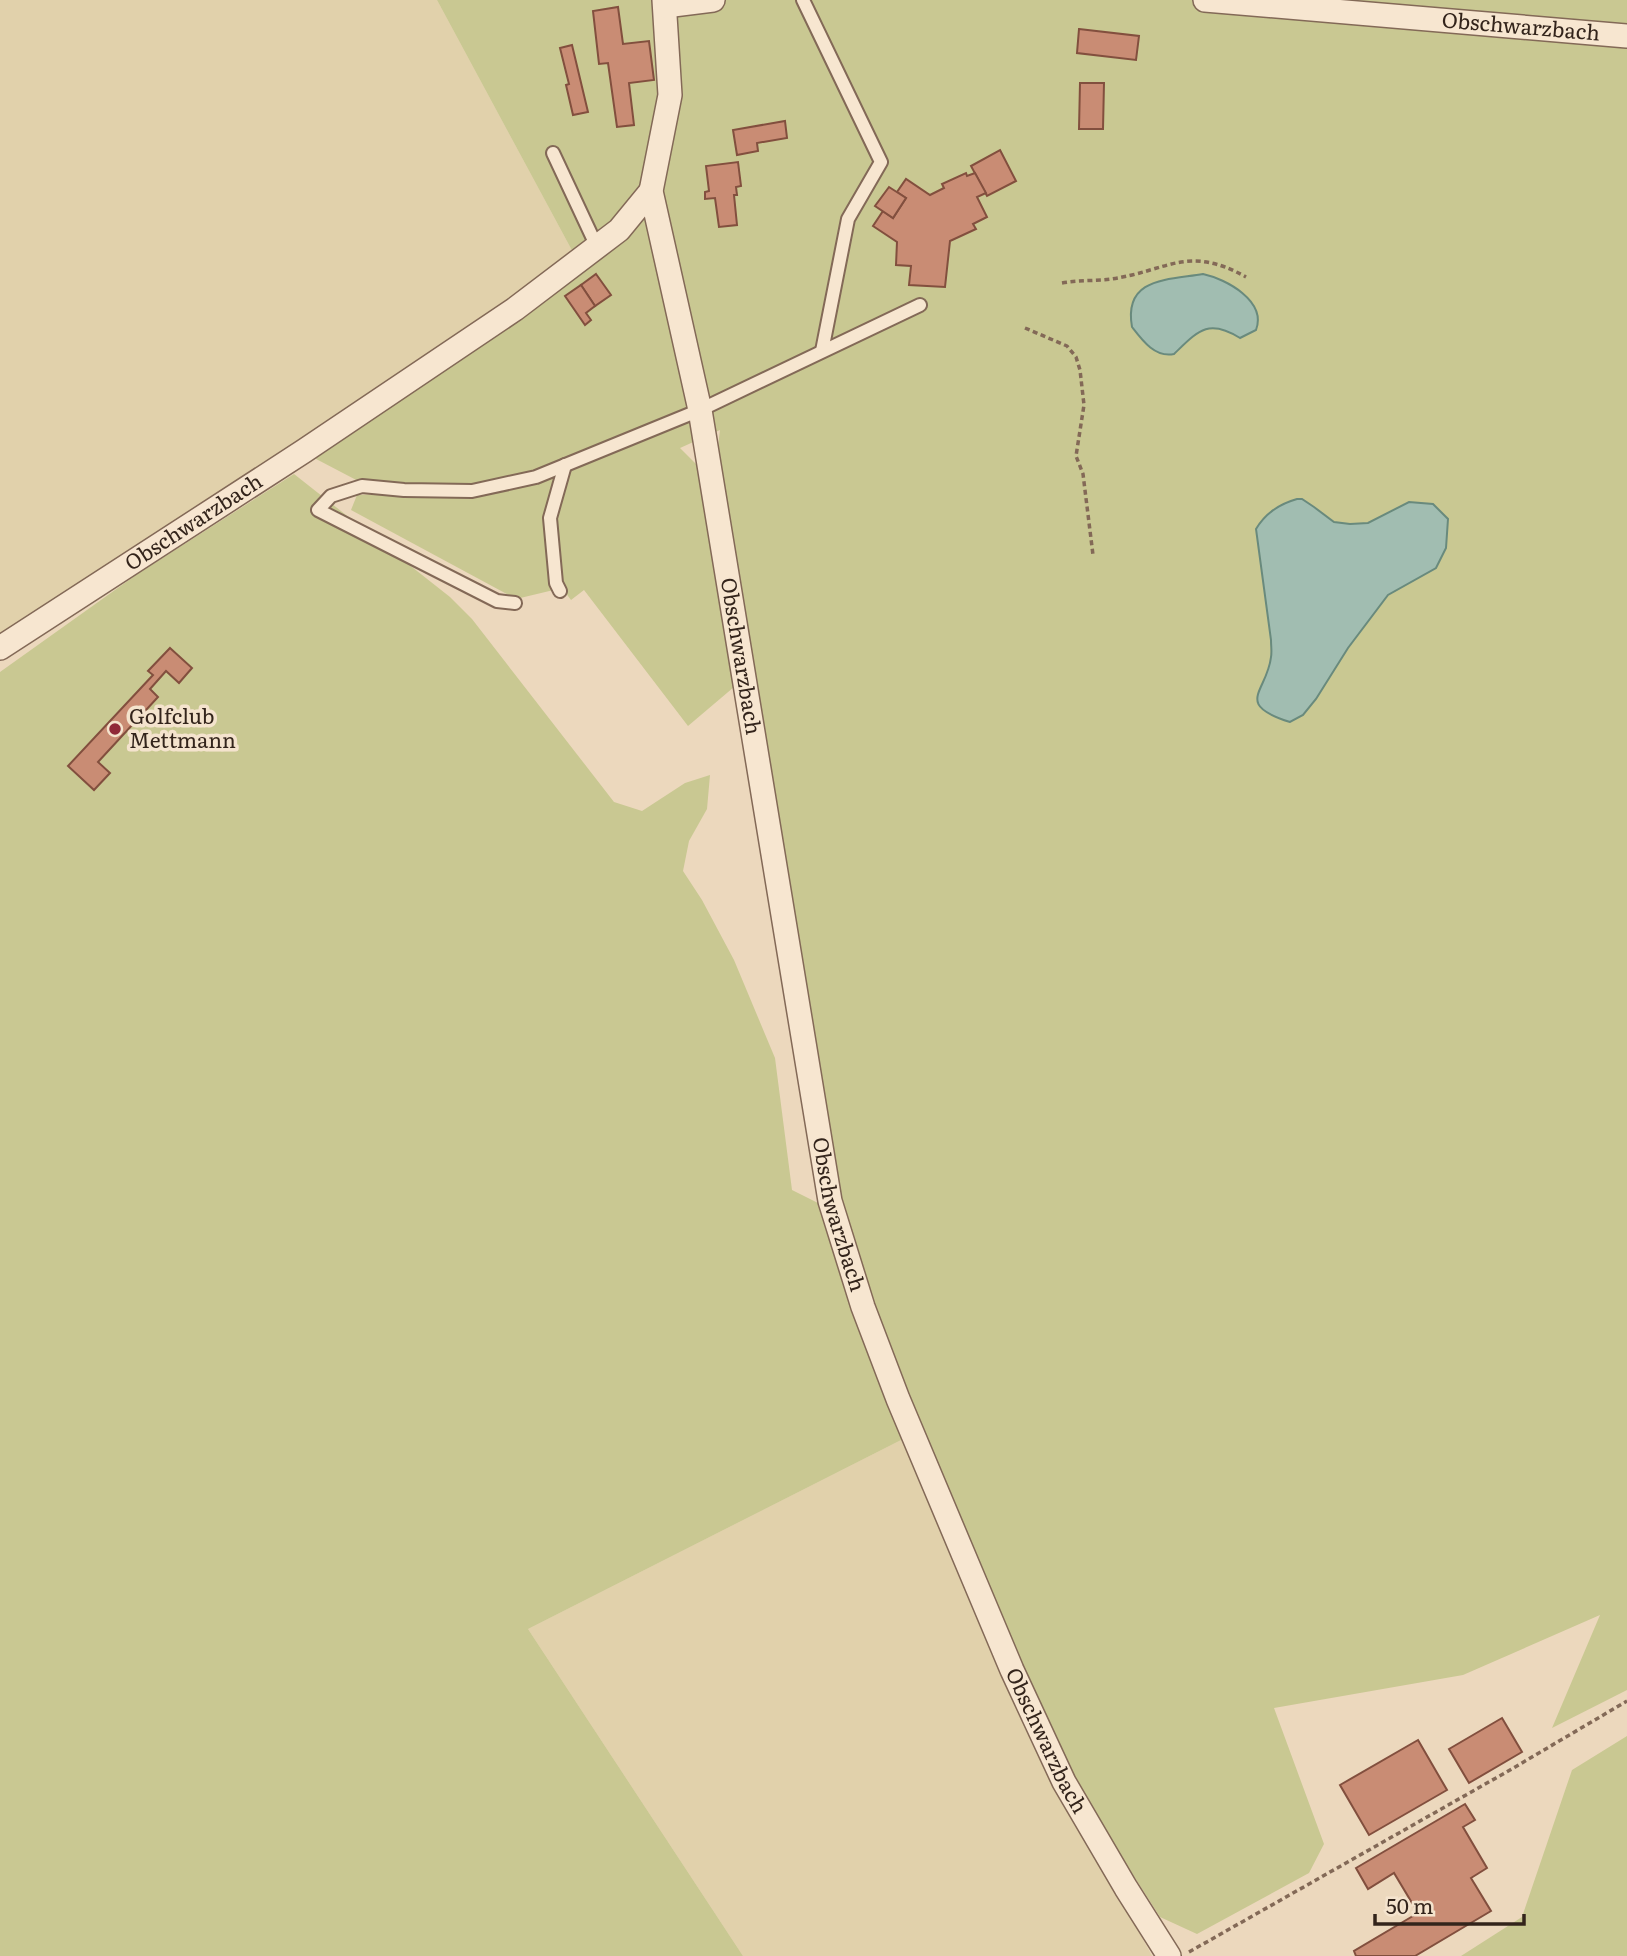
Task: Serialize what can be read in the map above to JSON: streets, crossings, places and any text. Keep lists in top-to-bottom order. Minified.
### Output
{"streets":{"street":["Obschwarzbach"]},"places":["Golfclub Mettmann"],"scale_bar":"50 m"}
